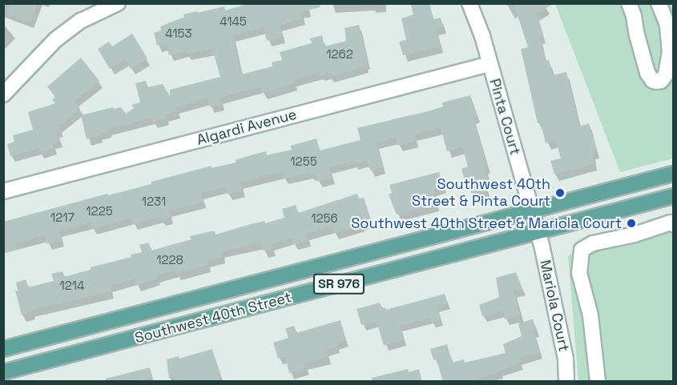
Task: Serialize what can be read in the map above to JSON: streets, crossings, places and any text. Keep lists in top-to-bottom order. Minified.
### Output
{"streets":{"main road":["SR 976","Southwest 40th Street"],"street":["Pinta Court","Algardi Avenue","Mariola Court"]},"crossings":[["Pinta Court","Algardi Avenue"],["Pinta Court","Mariola Court"],["Pinta Court","Southwest 40th Street"],["Mariola Court","Southwest 40th Street"]],"places":["Southwest 40th Street & Pinta Court","Southwest 40th Street & Mariola Court"],"house_numbers":["4145","4153","1262","1255","1231","1225","1217","1256","1228","1214"]}
